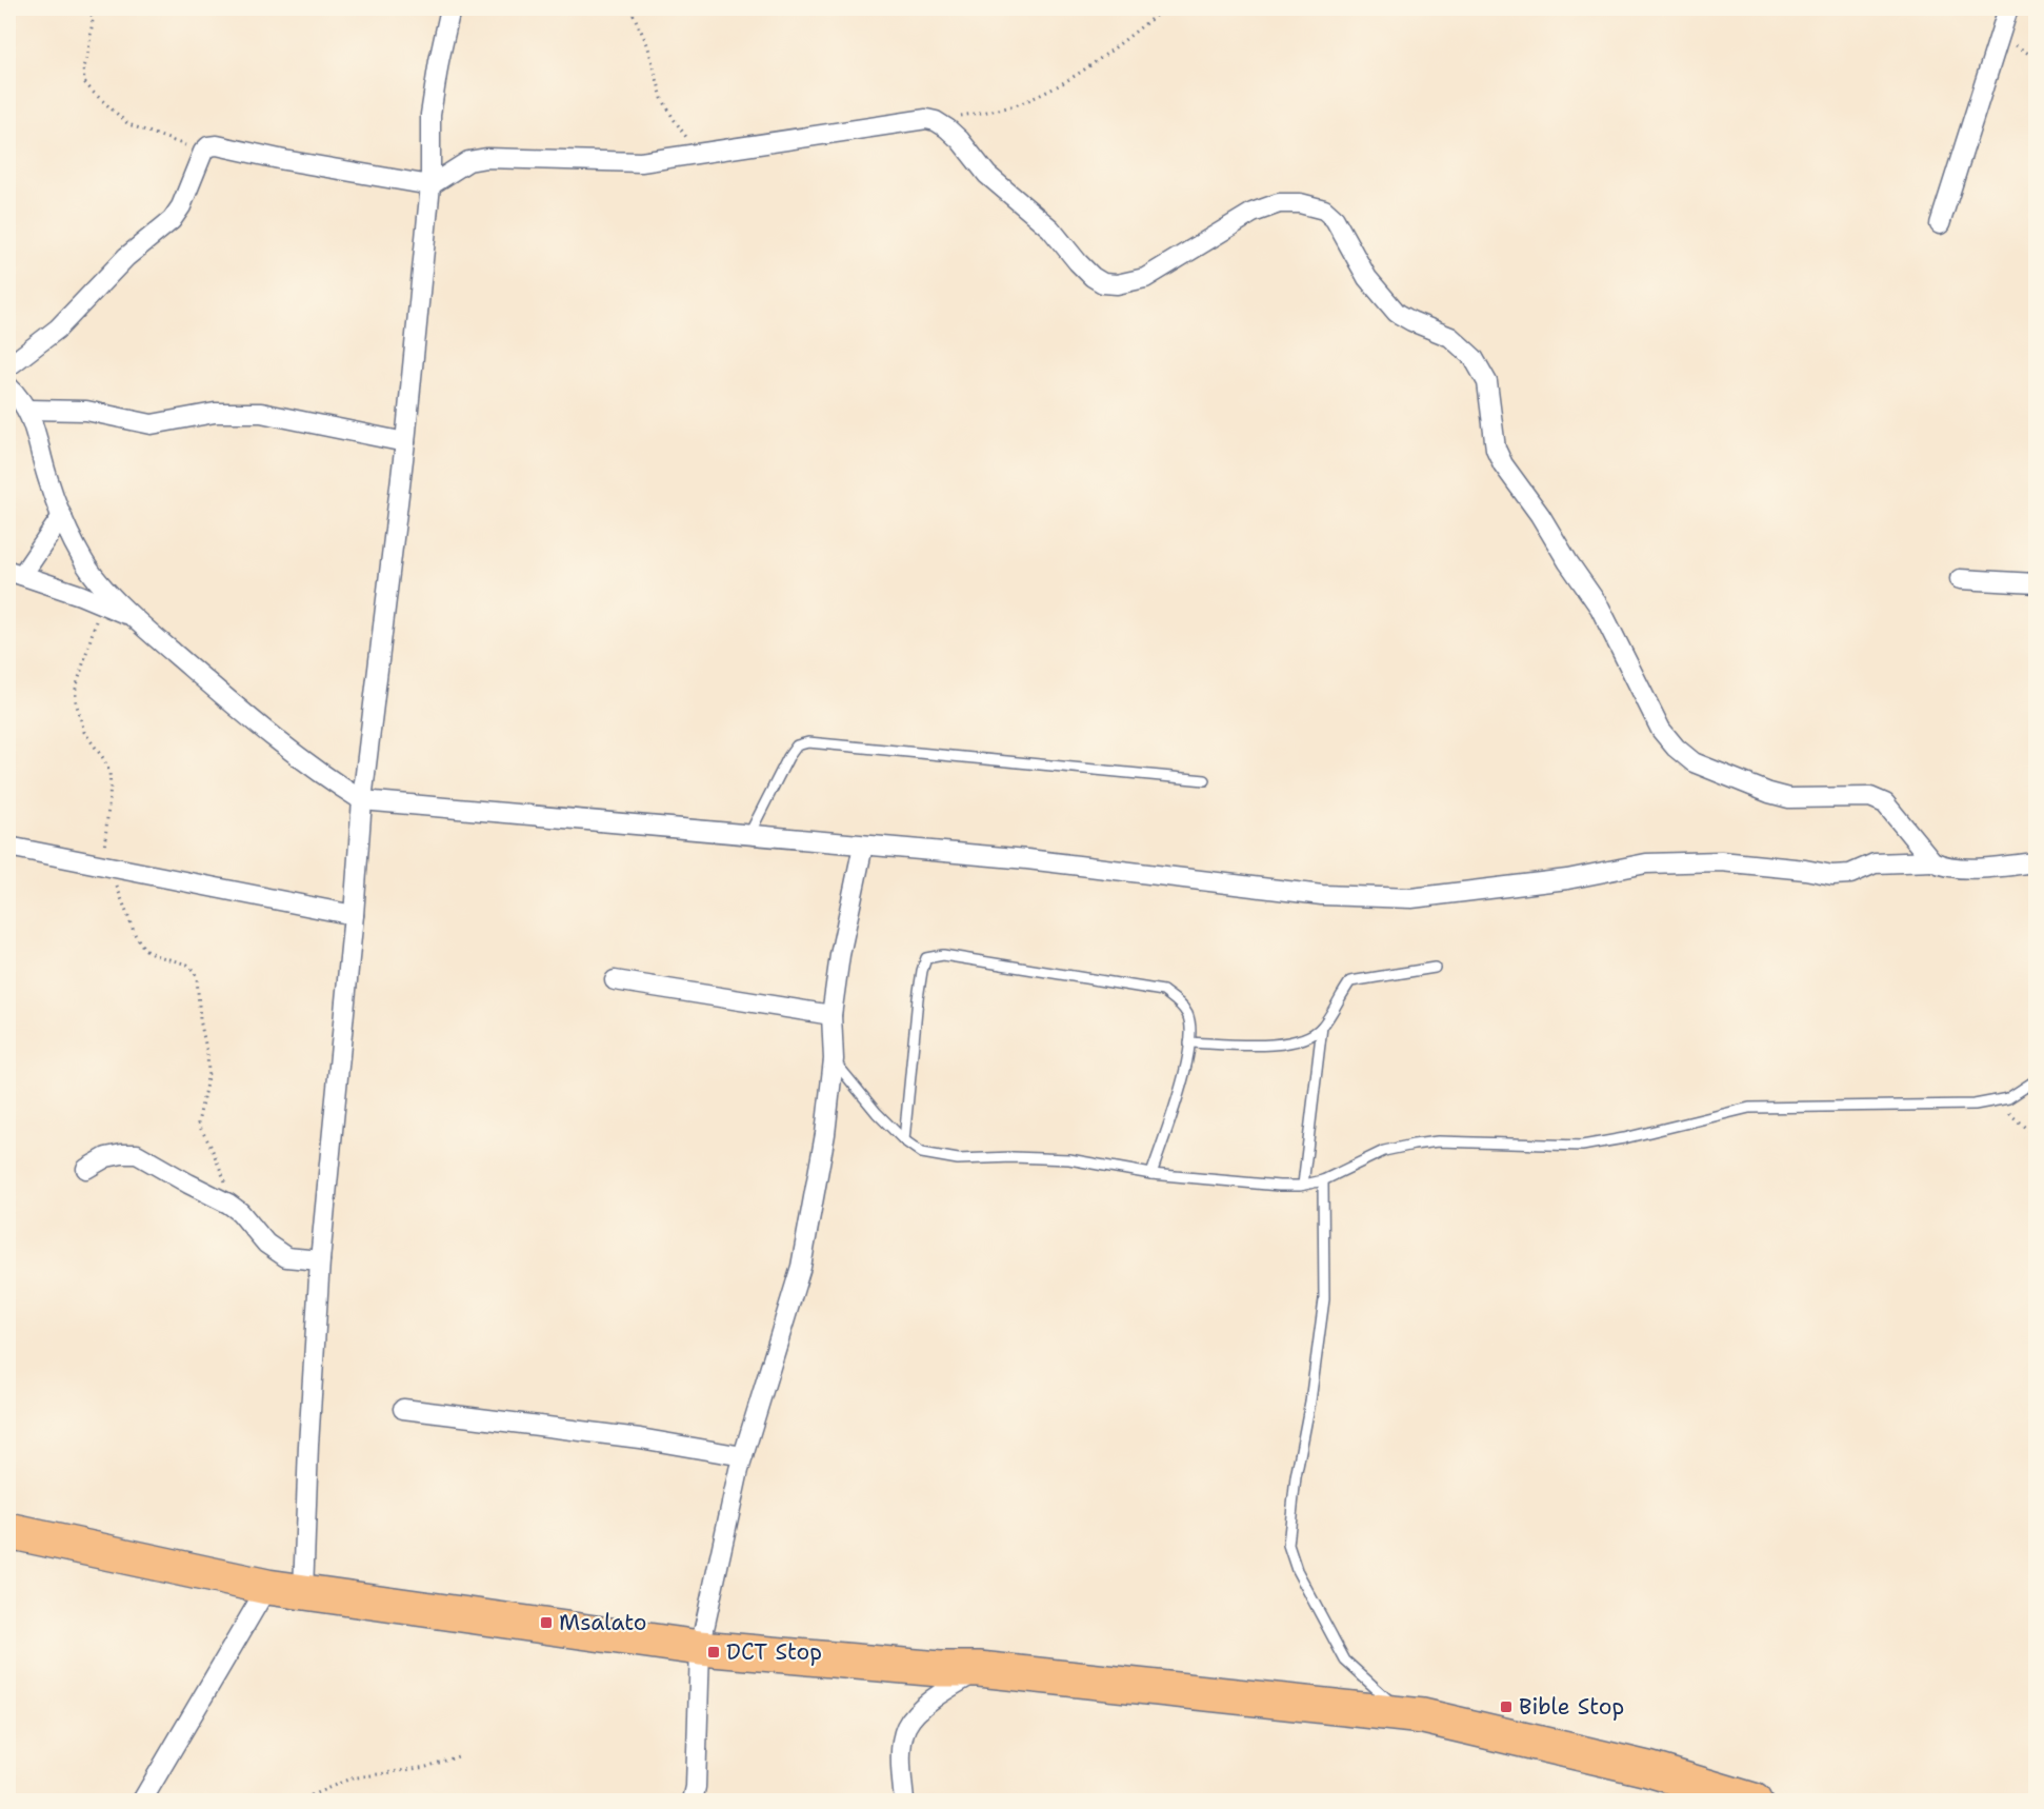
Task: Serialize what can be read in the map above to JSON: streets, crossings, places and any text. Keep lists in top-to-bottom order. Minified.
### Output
{"places":{"transit":["Msalato","DCT Stop","Bible Stop"]}}
